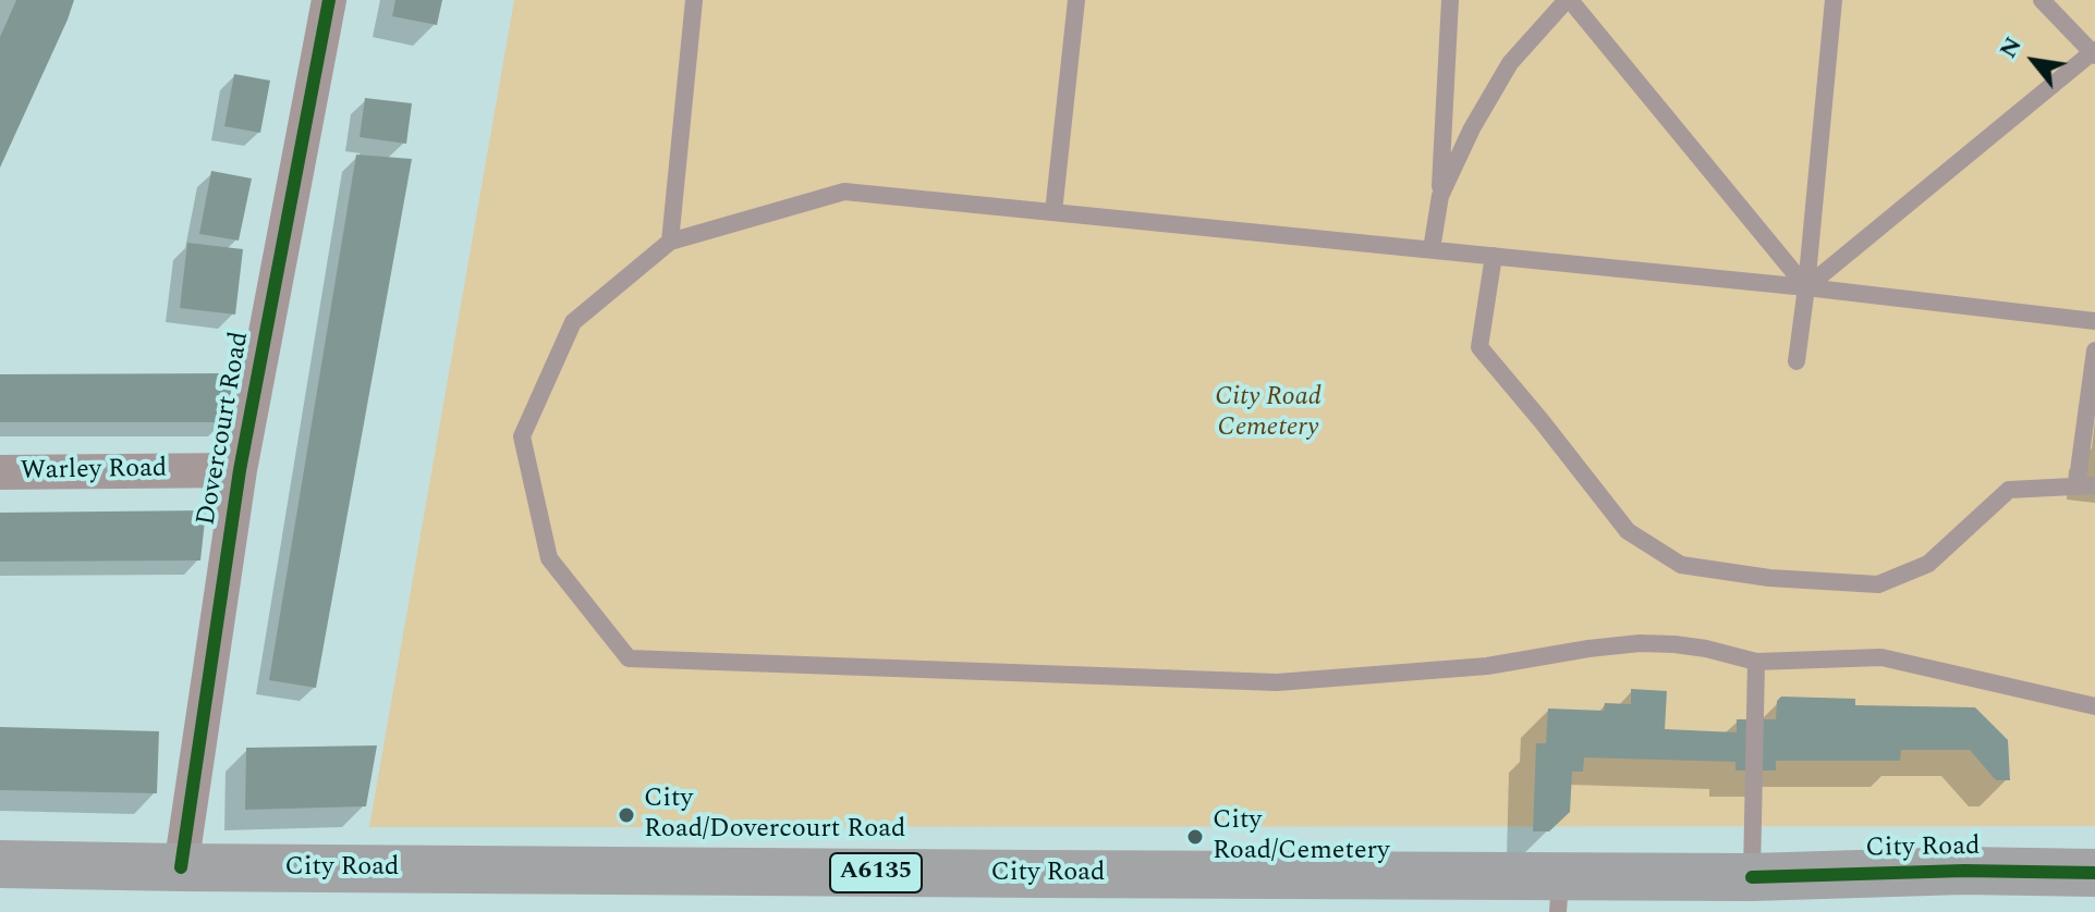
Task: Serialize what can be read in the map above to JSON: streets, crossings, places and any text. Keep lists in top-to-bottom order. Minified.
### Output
{"streets":{"main road":["City Road","A6135"],"street":["Dovercourt Road","Warley Road"]},"crossings":[["Dovercourt Road","Warley Road"],["Dovercourt Road","City Road"]],"parks":["City Road Cemetery"],"places":["City Road/Dovercourt Road","City Road/Cemetery"],"north":"top left"}
